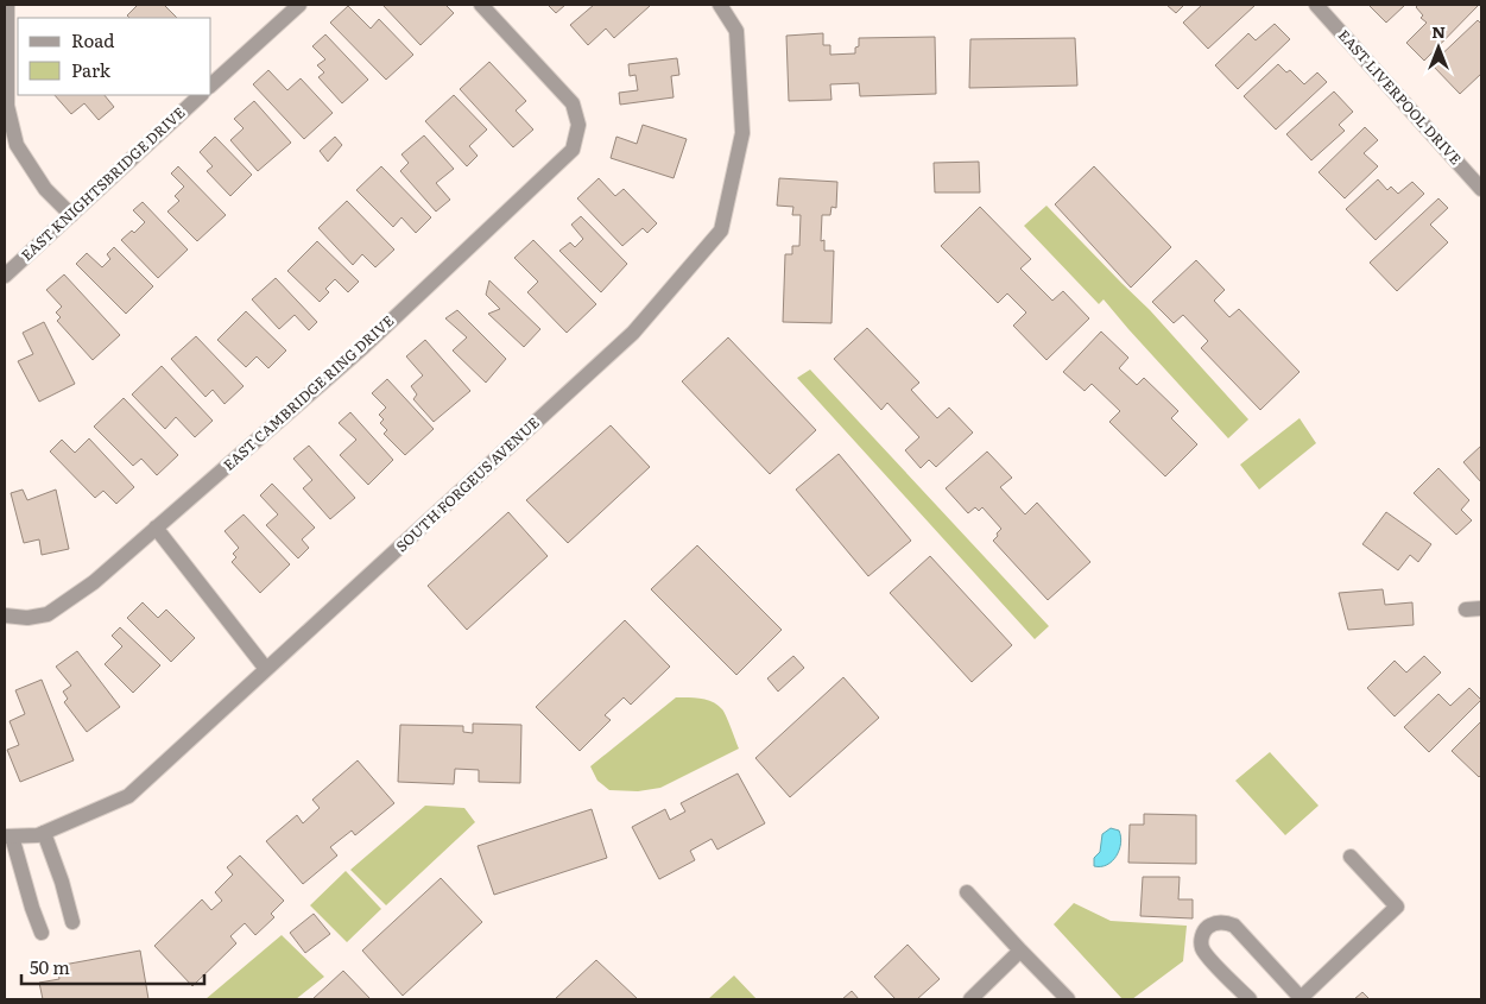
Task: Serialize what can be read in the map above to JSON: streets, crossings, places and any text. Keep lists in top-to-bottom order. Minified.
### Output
{"streets":{"street":["EAST LIVERPOOL DRIVE","EAST KNIGHTSBRIDGE DRIVE","EAST CAMBRIDGE RING DRIVE","SOUTH FORGEUS AVENUE"]},"legend":["Road","Park"],"scale_bar":"50 m","north":"top"}
